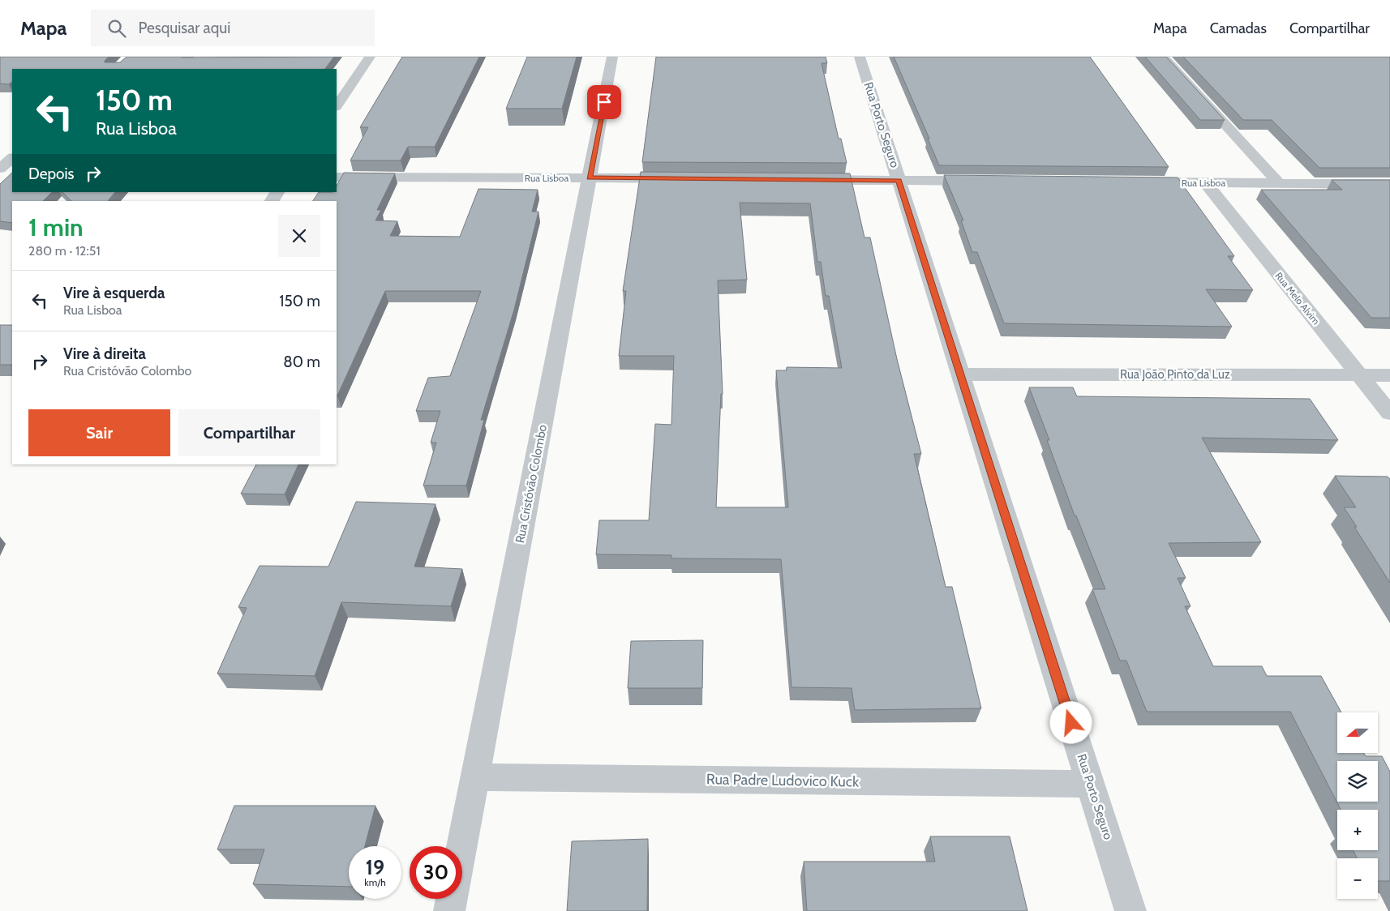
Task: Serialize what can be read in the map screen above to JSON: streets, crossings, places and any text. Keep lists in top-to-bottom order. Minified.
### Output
{"streets":{"street":["Rua Porto Seguro","Rua Lisboa","Rua Melo Alvim","Rua João Pinto da Luz","Rua Cristóvão Colombo","Rua Padre Ludovico Kuck"]},"crossings":[["Rua Porto Seguro","Rua João Pinto da Luz"],["Rua Porto Seguro","Rua Padre Ludovico Kuck"],["Rua Lisboa","Rua Melo Alvim"],["Rua Lisboa","Rua Cristóvão Colombo"],["Rua Melo Alvim","Rua João Pinto da Luz"],["Rua Cristóvão Colombo","Rua Padre Ludovico Kuck"]],"north":"left","page":{"header":"Mapa","search":"Pesquisar aqui","nav":["Mapa","Camadas","Compartilhar"],"turn":["150 m","Rua Lisboa"],"then":"Depois","heading":["1 min","280 m · 12:51"],"list":[{"name":"Vire à esquerda","note":"Rua Lisboa","value":"150 m"},{"name":"Vire à direita","note":"Rua Cristóvão Colombo","value":"80 m"}],"buttons":["Sair","Compartilhar"],"map_buttons":["+","−"],"speed":"19 km/h","limit":"30"}}
